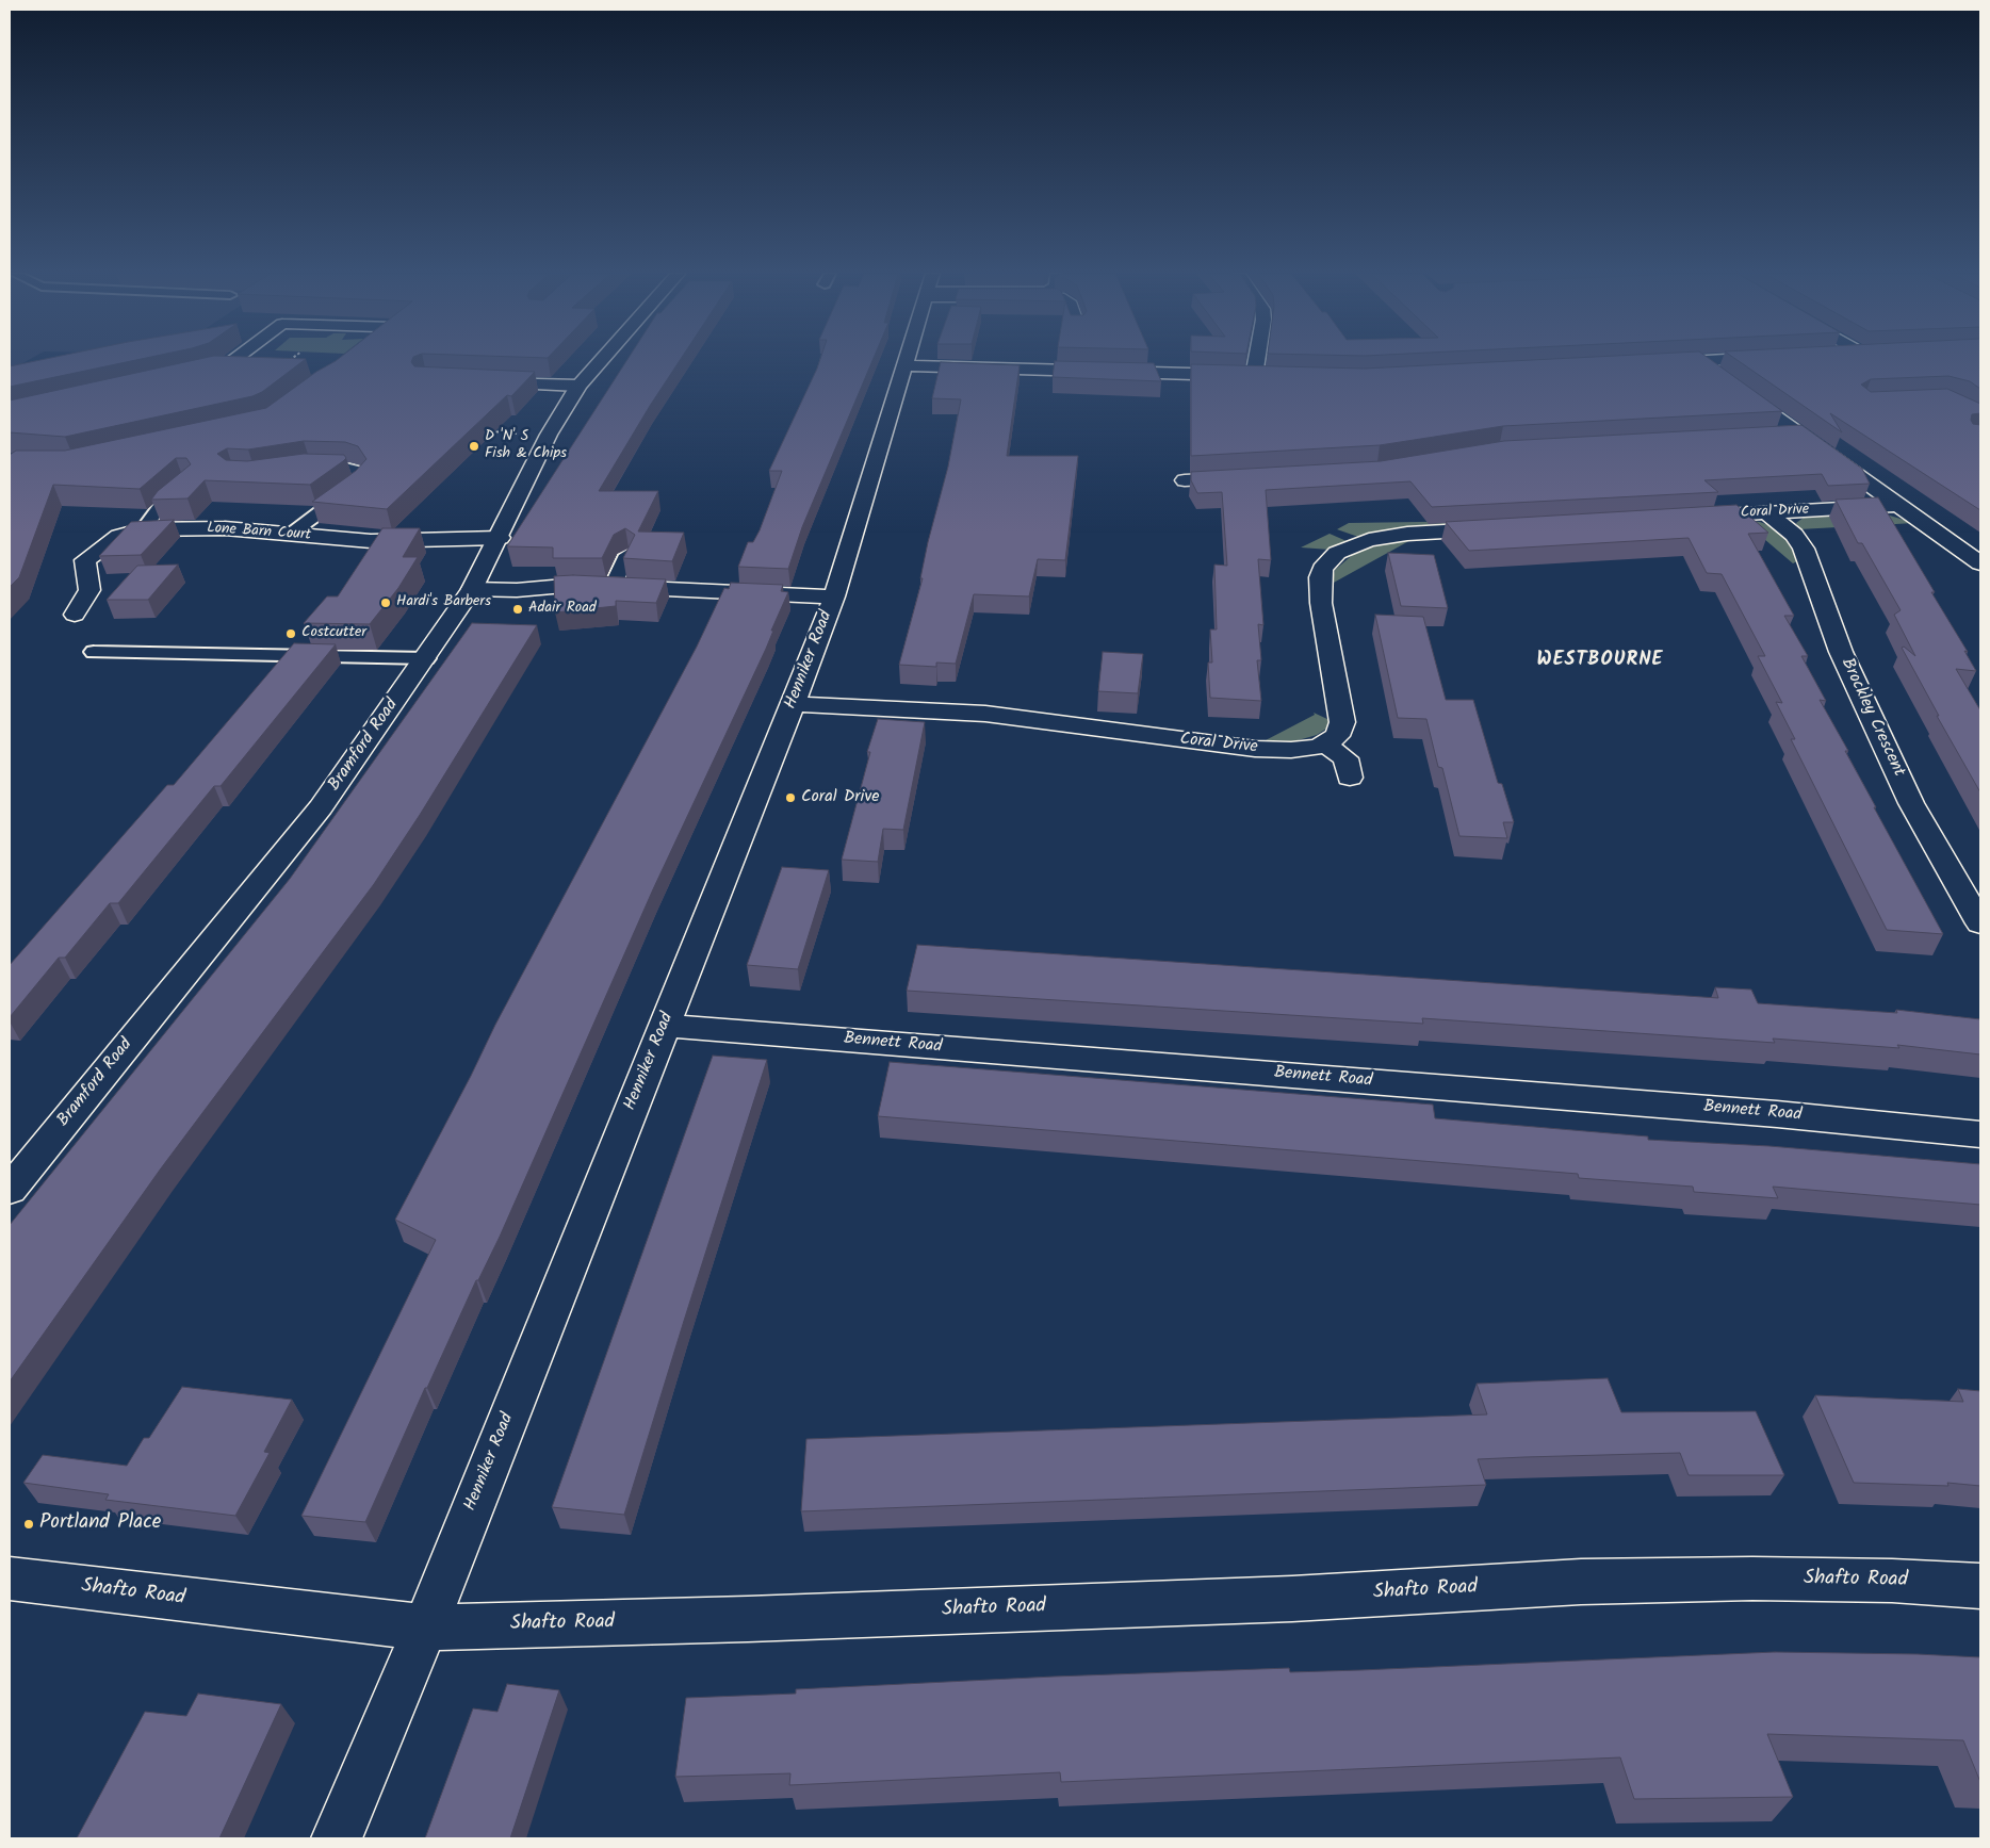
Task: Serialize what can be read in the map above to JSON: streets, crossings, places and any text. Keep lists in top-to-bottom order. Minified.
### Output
{"streets":{"street":["Coral Drive","Lone Barn Court","Henniker Road","Brockley Crescent","Bramford Road","Bennett Road","Shafto Road"]},"crossings":[["Coral Drive","Henniker Road"],["Coral Drive","Brockley Crescent"],["Lone Barn Court","Bramford Road"],["Henniker Road","Bennett Road"],["Henniker Road","Shafto Road"]],"districts":["WESTBOURNE"],"places":["D 'N' S Fish & Chips","Hardi's Barbers","Adair Road","Costcutter","Coral Drive","Portland Place"]}
